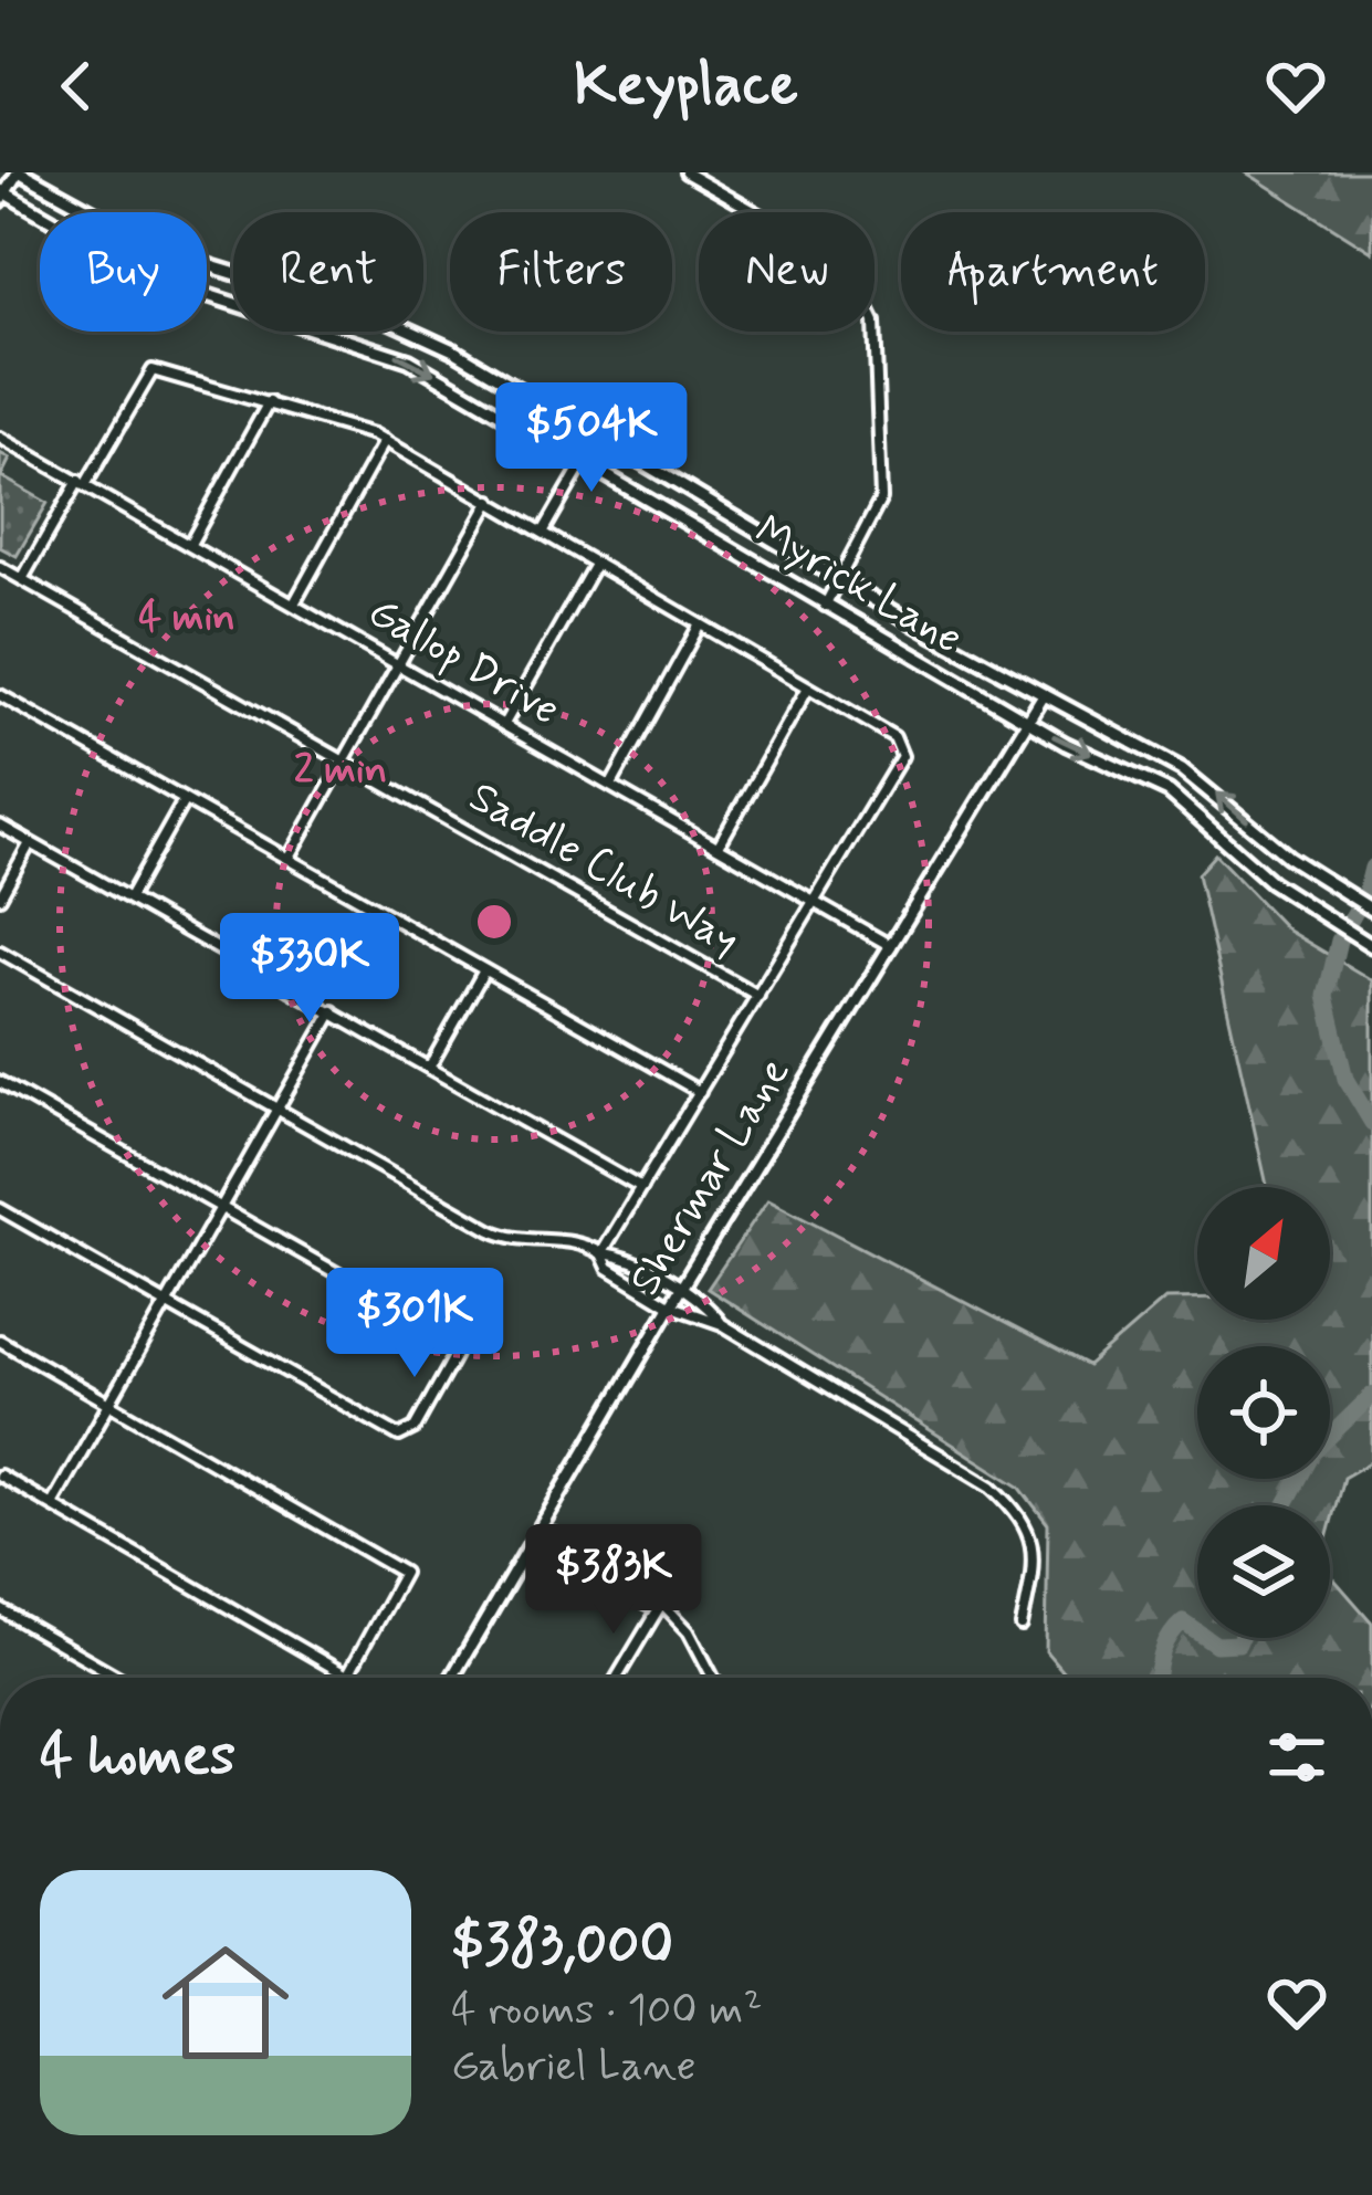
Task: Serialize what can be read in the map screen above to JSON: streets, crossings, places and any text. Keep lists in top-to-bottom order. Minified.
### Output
{"streets":{"street":["Myrick Lane","Gallop Drive","Saddle Club Way","Shermar Lane"]},"crossings":[["Myrick Lane","Shermar Lane"],["Gallop Drive","Shermar Lane"]],"north":"top right","page":{"header":"Keyplace","chip":["Buy","Rent","Filters","New","Apartment"],"price":["$504K","$330K","$301K","$383K"],"heading":"4 homes","list":[{"name":"$383,000","note":"4 rooms · 100 m² · Gabriel Lane"}]},"rings":["4 min","2 min"]}
